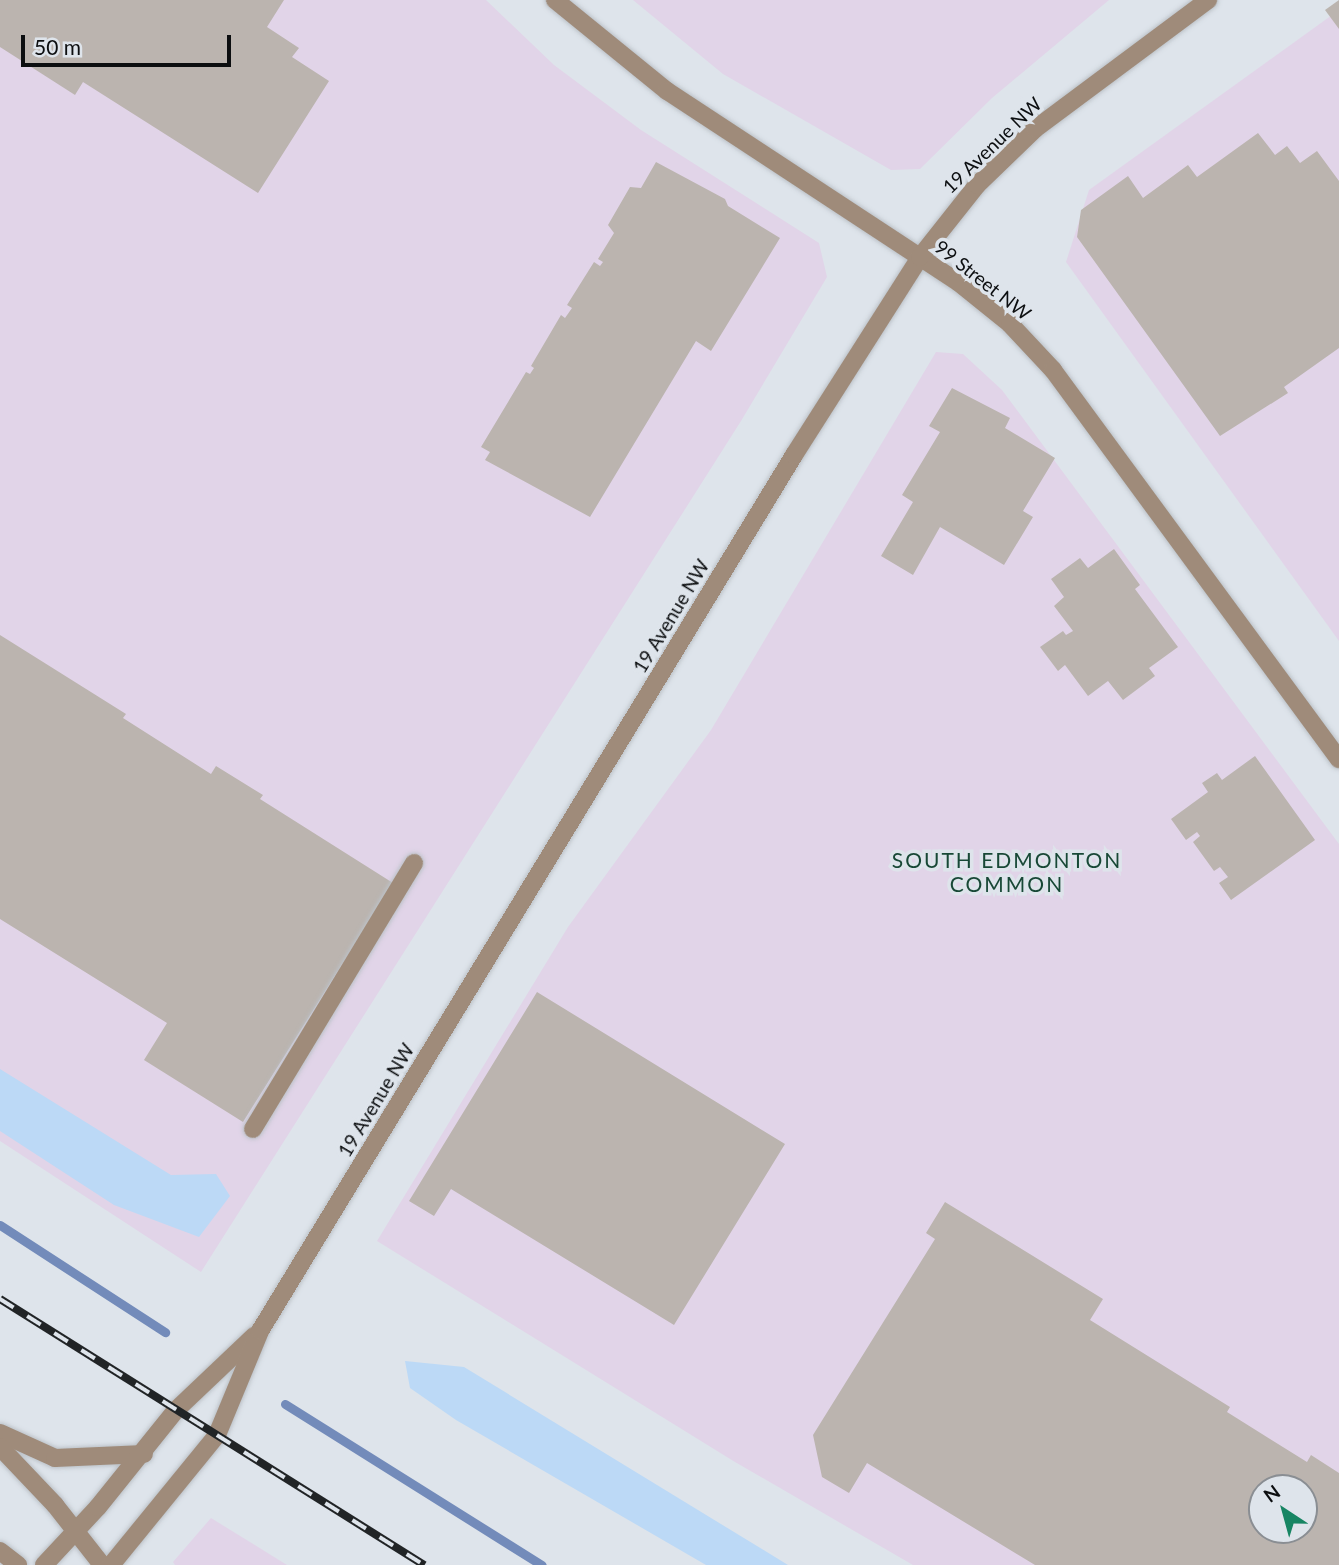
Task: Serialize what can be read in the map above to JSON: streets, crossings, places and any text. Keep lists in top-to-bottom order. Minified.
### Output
{"streets":{"street":["19 Avenue NW","99 Street NW"]},"crossings":[["19 Avenue NW","99 Street NW"]],"districts":["SOUTH EDMONTON COMMON"],"scale_bar":"50 m","north":"top left"}
